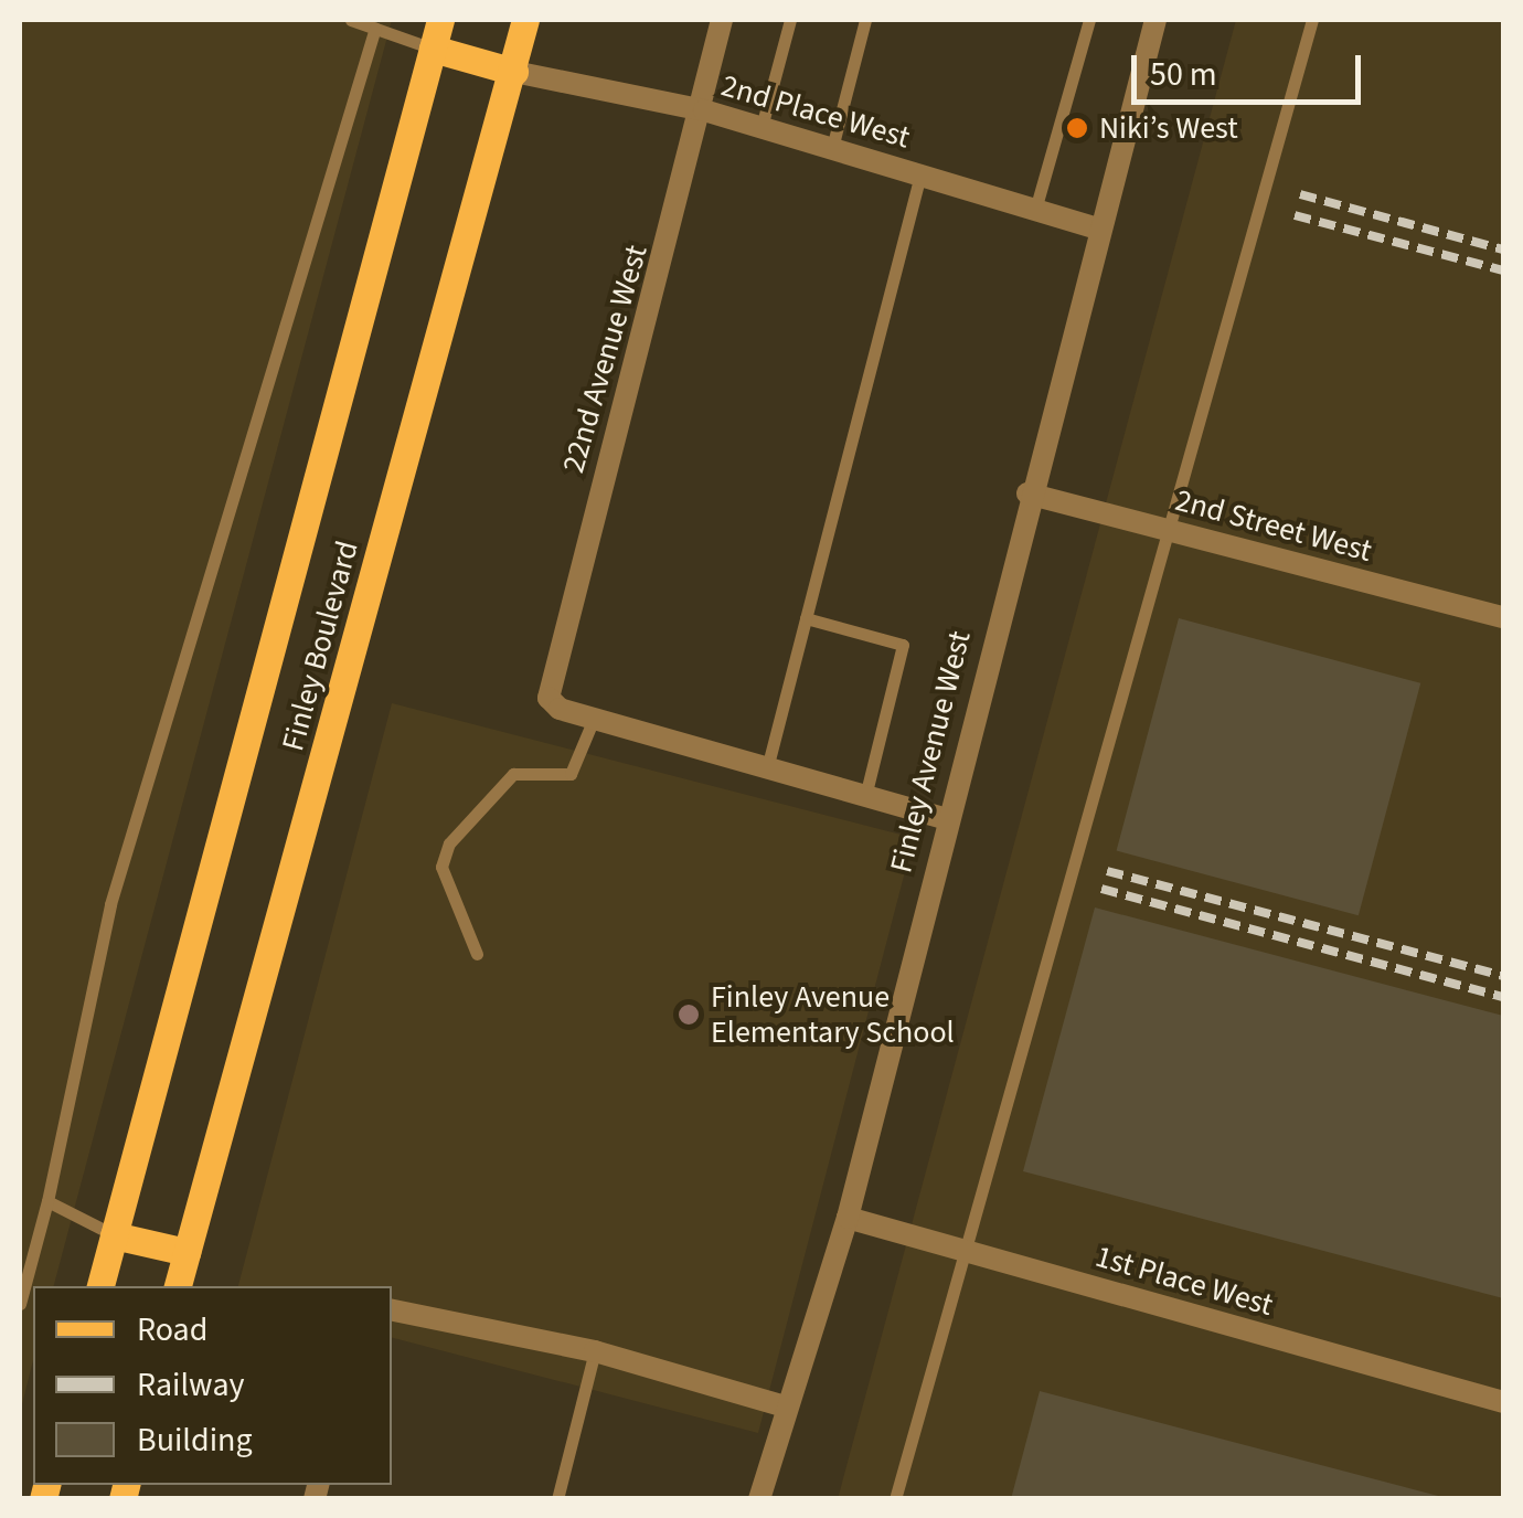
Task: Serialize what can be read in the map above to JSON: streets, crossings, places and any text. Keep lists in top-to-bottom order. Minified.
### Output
{"streets":{"main road":["Finley Boulevard"],"street":["2nd Place West","22nd Avenue West","2nd Street West","Finley Avenue West","1st Place West"]},"crossings":[["2nd Place West","22nd Avenue West"],["2nd Place West","Finley Boulevard"],["2nd Place West","Finley Avenue West"],["2nd Street West","Finley Avenue West"],["Finley Avenue West","1st Place West"]],"places":["Niki’s West","Finley Avenue Elementary School"],"legend":["Road","Railway","Building"],"scale_bar":"50 m"}
